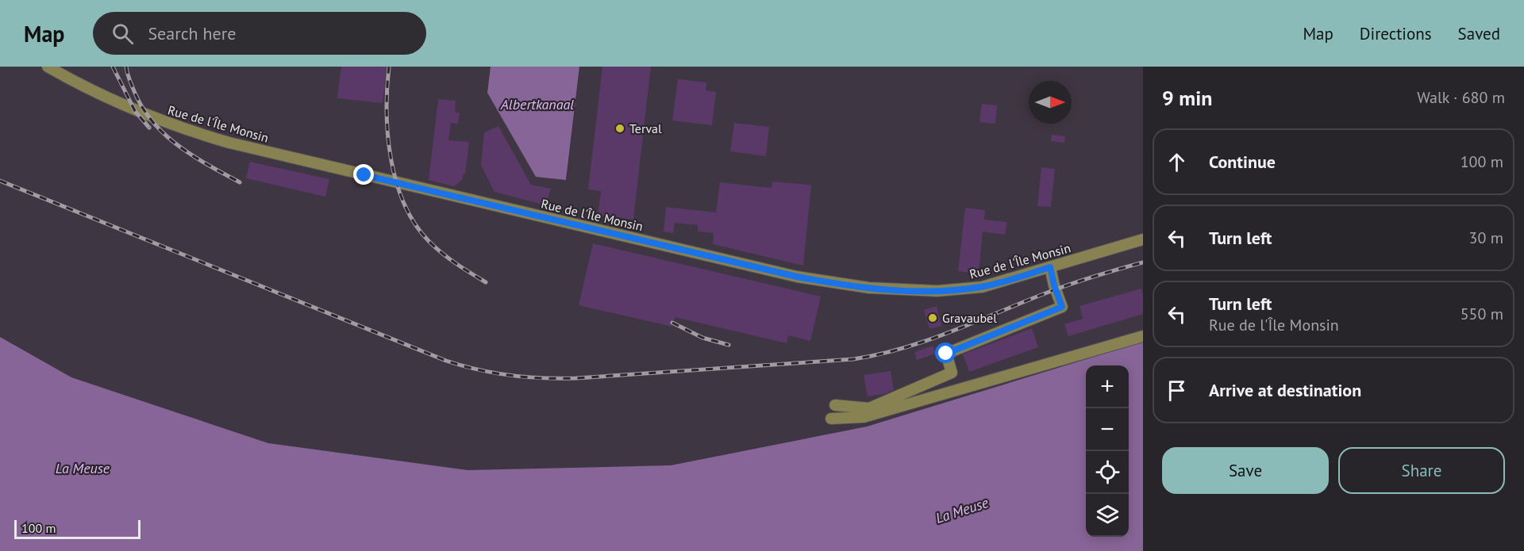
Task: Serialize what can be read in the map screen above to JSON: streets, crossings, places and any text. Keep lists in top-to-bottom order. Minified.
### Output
{"streets":{"street":["Rue de l'Île Monsin"]},"water":["Albertkanaal","La Meuse"],"places":["Terval","Gravaubel"],"scale_bar":"100 m","north":"right","page":{"header":"Map","search":"Search here","nav":["Map","Directions","Saved"],"heading":["9 min","Walk · 680 m"],"list":[["Continue","100 m"],["Turn left","30 m"],["Turn left","Rue de l'Île Monsin","550 m"],"Arrive at destination"],"map_buttons":["+","−"],"buttons":["Save","Share"],"scale":"100 m"}}
